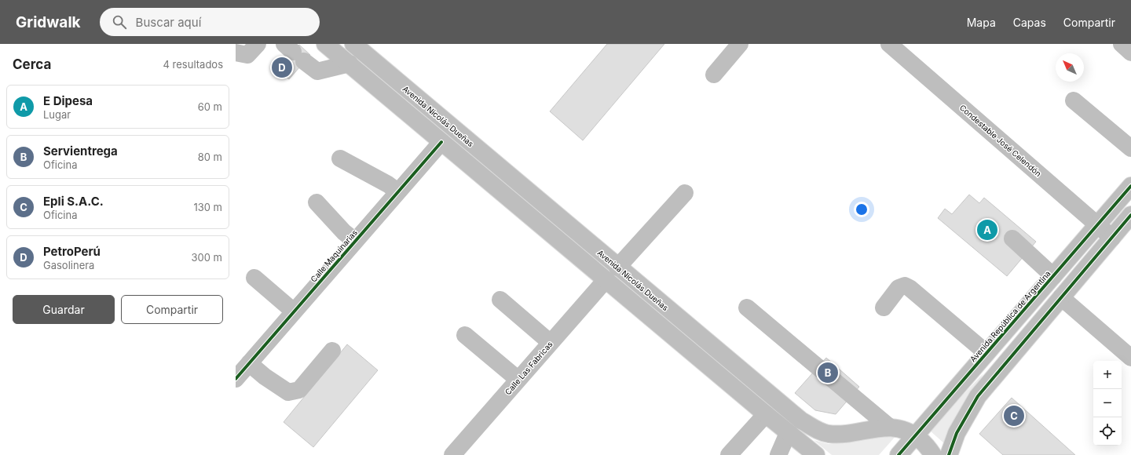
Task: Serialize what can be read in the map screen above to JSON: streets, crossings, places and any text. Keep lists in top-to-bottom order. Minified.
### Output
{"streets":{"main road":["Avenida Nicolás Dueñas","Condestable José Celendón","Calle Maquinarias","Avenida República de Argentina","Calle Las Fabricas"]},"crossings":[["Avenida Nicolás Dueñas","Avenida República de Argentina"],["Condestable José Celendón","Avenida República de Argentina"]],"north":"top left","page":{"header":"Gridwalk","search":"Buscar aquí","nav":["Mapa","Capas","Compartir"],"heading":["Cerca","4 resultados"],"pins":["D","A","B","C"],"list":[{"mark":"A","name":"E Dipesa","note":"Lugar","value":"60 m"},{"mark":"B","name":"Servientrega","note":"Oficina","value":"80 m"},{"mark":"C","name":"Epli S.A.C.","note":"Oficina","value":"130 m"},{"mark":"D","name":"PetroPerú","note":"Gasolinera","value":"300 m"}],"buttons":["Guardar","Compartir"],"map_buttons":["+","−"]}}
